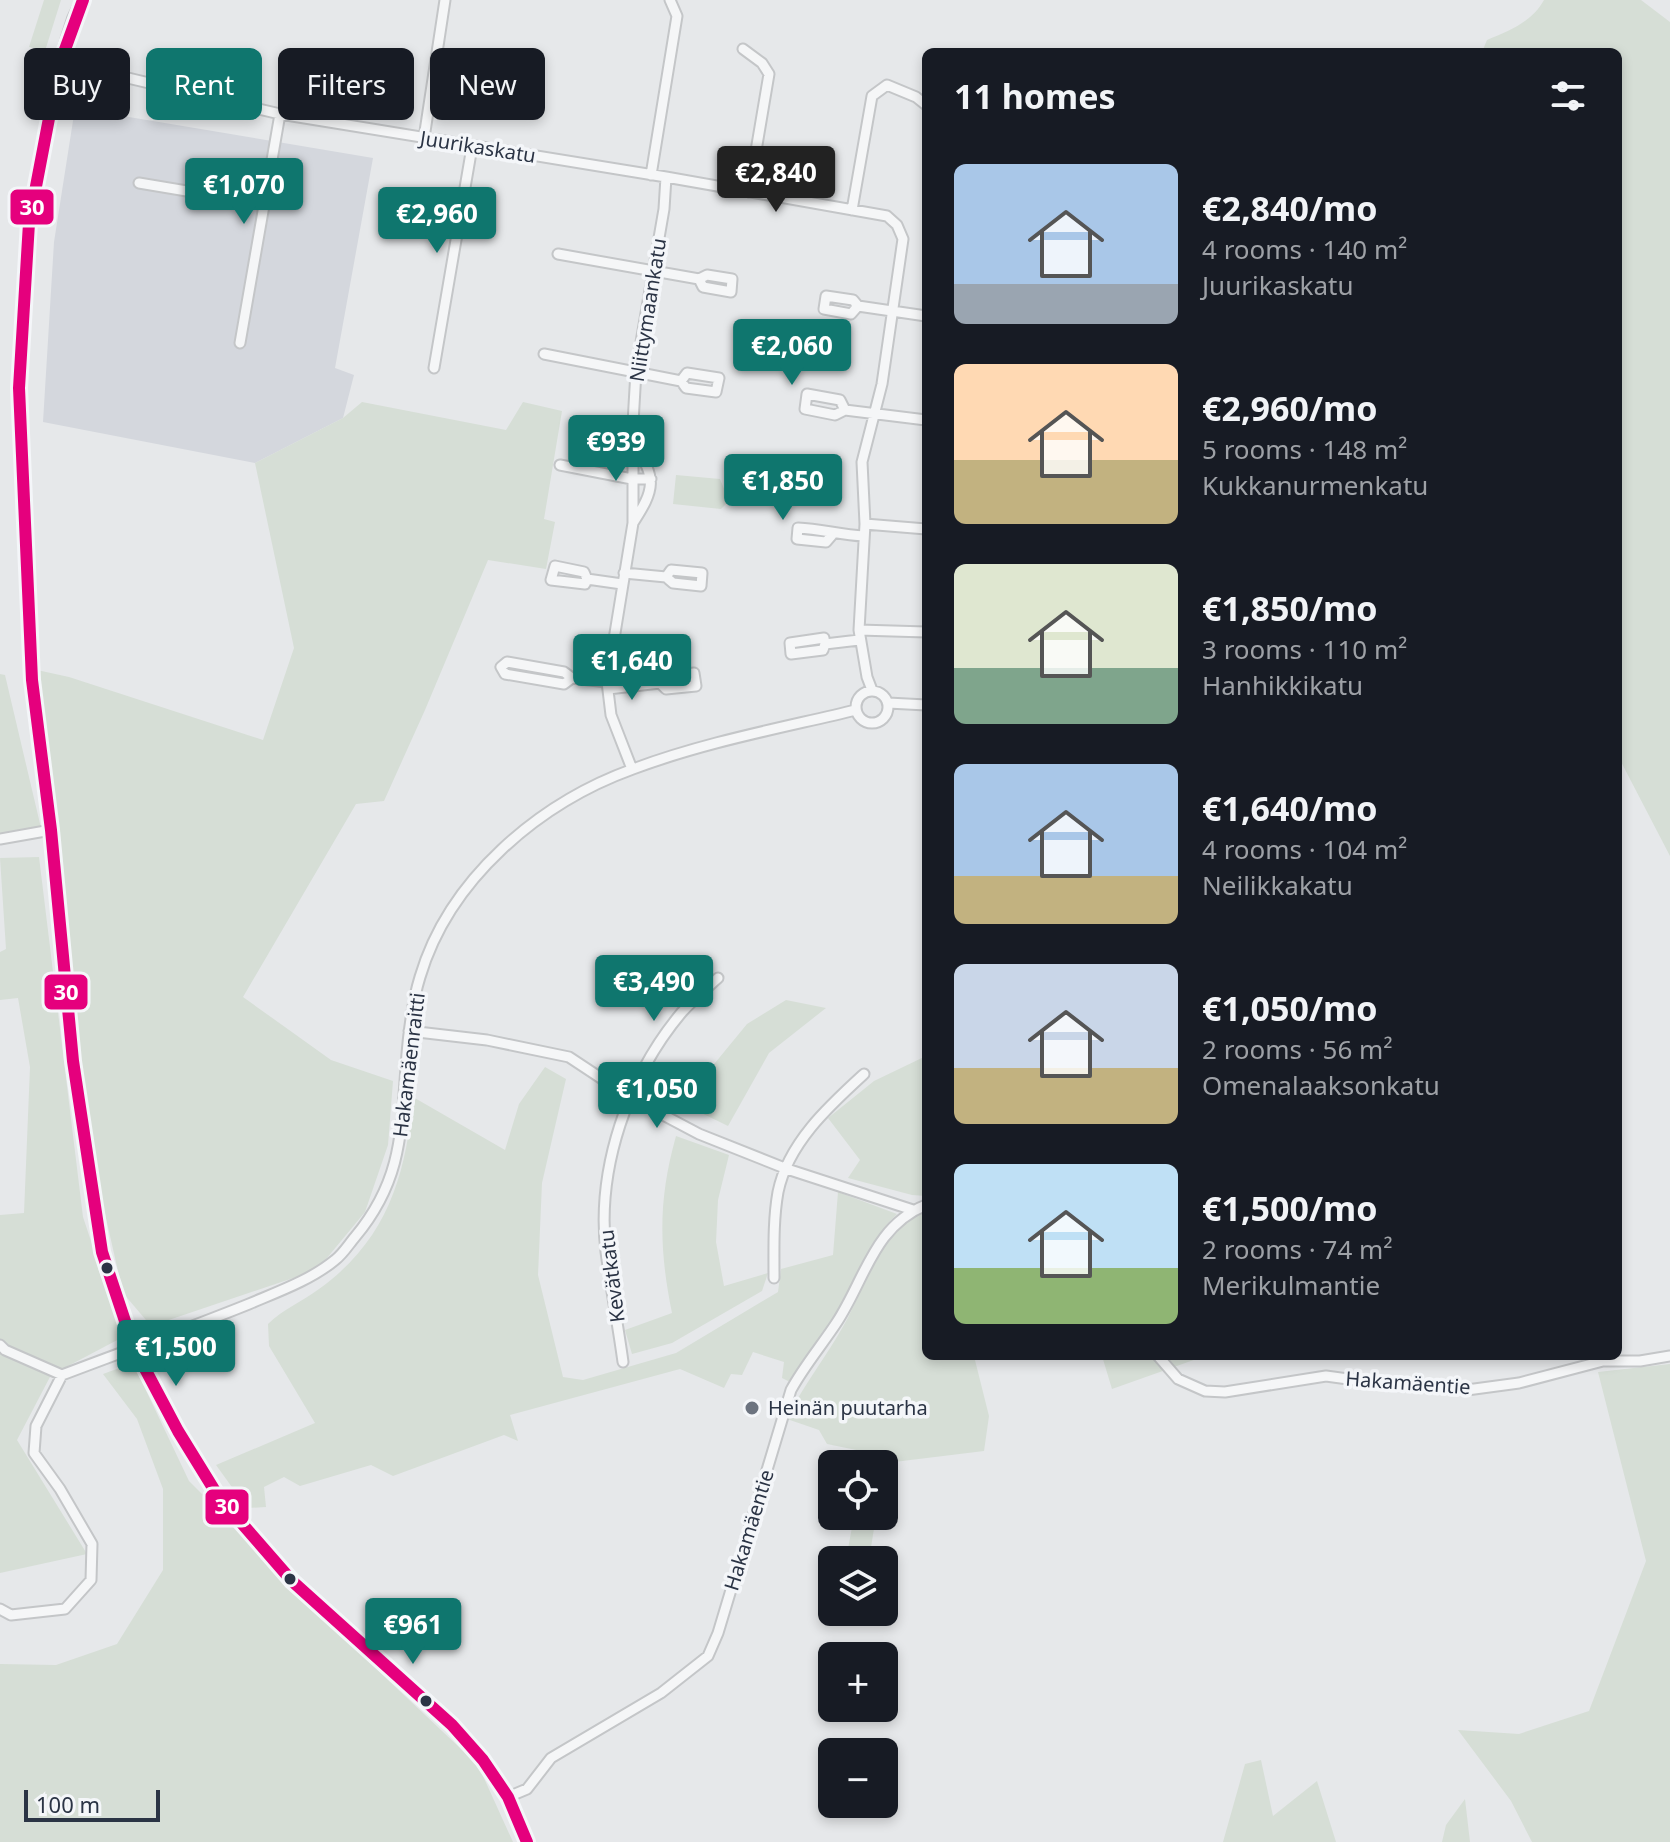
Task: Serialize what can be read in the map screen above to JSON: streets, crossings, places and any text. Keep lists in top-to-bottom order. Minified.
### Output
{"streets":{"street":["Juurikaskatu","Niittymaankatu","Hakamäenraitti","Kevätkatu","Hakamäentie"]},"crossings":[["Juurikaskatu","Niittymaankatu"],["Niittymaankatu","Hakamäenraitti"]],"places":["Heinän puutarha"],"lines":["transit line 30"],"scale_bar":"100 m","page":{"chip":["Buy","Rent","Filters","New"],"heading":"11 homes","list":[{"name":"€2,840/mo","note":"4 rooms · 140 m² · Juurikaskatu"},{"name":"€2,960/mo","note":"5 rooms · 148 m² · Kukkanurmenkatu"},{"name":"€1,850/mo","note":"3 rooms · 110 m² · Hanhikkikatu"},{"name":"€1,640/mo","note":"4 rooms · 104 m² · Neilikkakatu"},{"name":"€1,050/mo","note":"2 rooms · 56 m² · Omenalaaksonkatu"},{"name":"€1,500/mo","note":"2 rooms · 74 m² · Merikulmantie"}],"price":["€2,840","€1,070","€2,960","€2,060","€939","€1,850","€1,640","€3,490","€1,050","€1,500","€961"],"map_buttons":["+","−"],"scale":"100 m"}}
